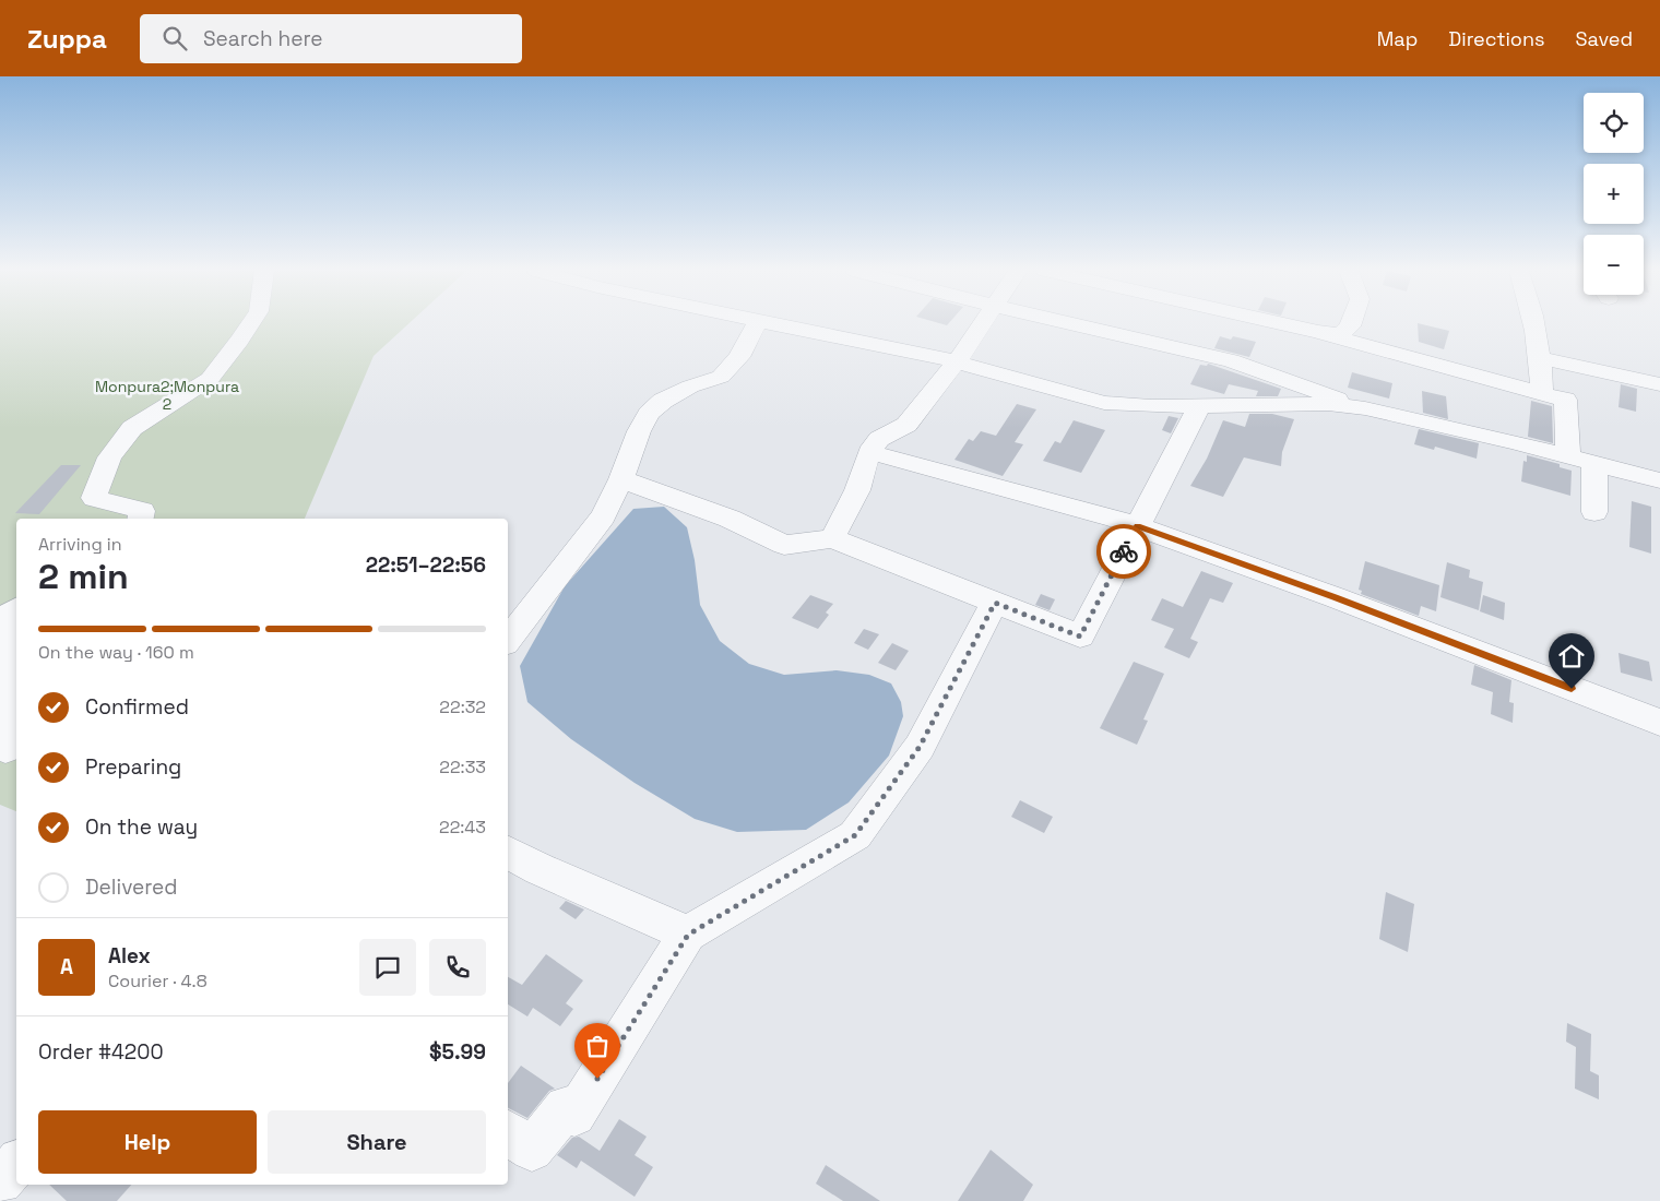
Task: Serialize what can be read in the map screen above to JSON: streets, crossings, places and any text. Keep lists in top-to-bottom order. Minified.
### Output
{"parks":["Monpura2;Monpura 2"],"page":{"header":"Zuppa","search":"Search here","nav":["Map","Directions","Saved"],"map_buttons":["+","−"],"heading":["2 min","Arriving in","22:51–22:56"],"panel":["Alex","Courier · 4.8","Order #4200","$5.99"],"bar":"On the way · 160 m","list":[["Confirmed","22:32"],["Preparing","22:33"],["On the way","22:43"],"Delivered"],"round":"A","buttons":["Help","Share"]}}
